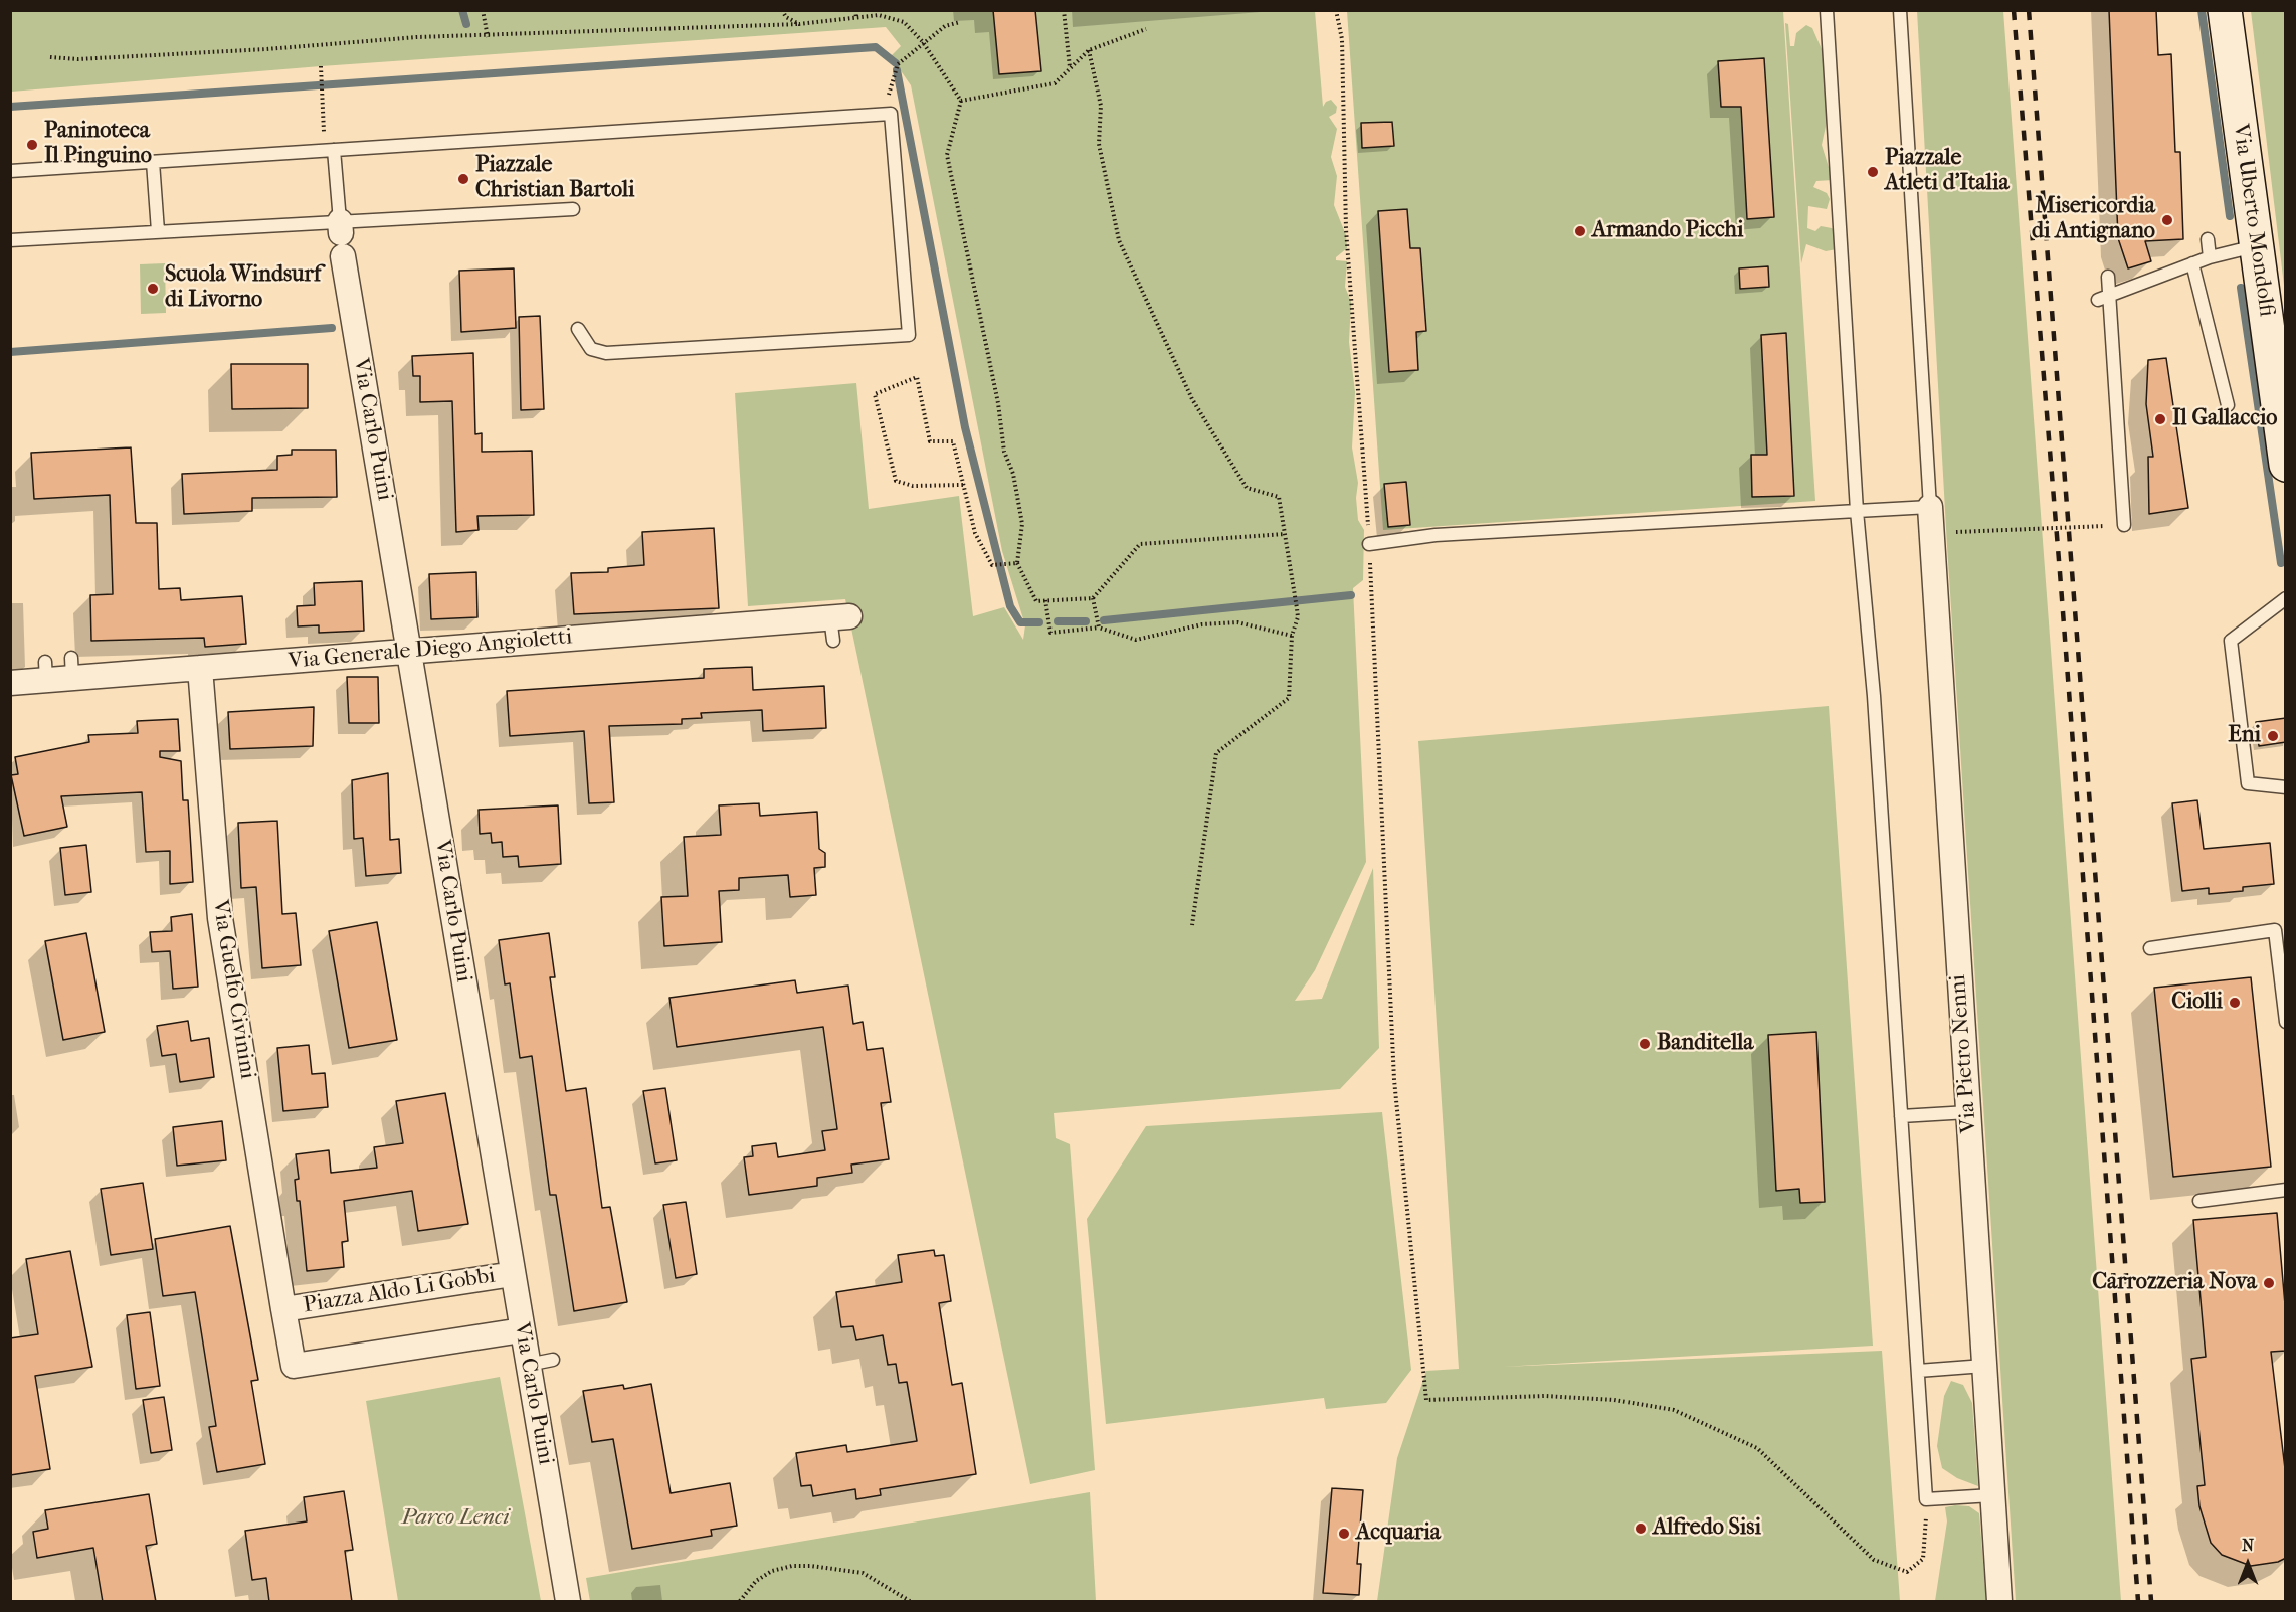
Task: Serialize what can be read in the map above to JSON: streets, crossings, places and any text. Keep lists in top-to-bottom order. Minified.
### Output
{"streets":{"main road":["Via Uberto Mondolfi"],"street":["Via Carlo Puini","Via Generale Diego Angioletti","Via Guelfo Civinini","Via Pietro Nenni","Piazza Aldo Li Gobbi"]},"crossings":[["Via Carlo Puini","Via Generale Diego Angioletti"],["Via Carlo Puini","Piazza Aldo Li Gobbi"],["Via Generale Diego Angioletti","Via Guelfo Civinini"],["Via Guelfo Civinini","Piazza Aldo Li Gobbi"]],"parks":["Parco Lenci"],"places":["Paninoteca Il Pinguino","Piazzale Atleti d'Italia","Piazzale Christian Bartoli","Misericordia di Antignano","Armando Picchi","Scuola Windsurf di Livorno","Il Gallaccio","Eni","Ciolli","Banditella","Carrozzeria Nova","Alfredo Sisi","Acquaria"],"north":"top"}
